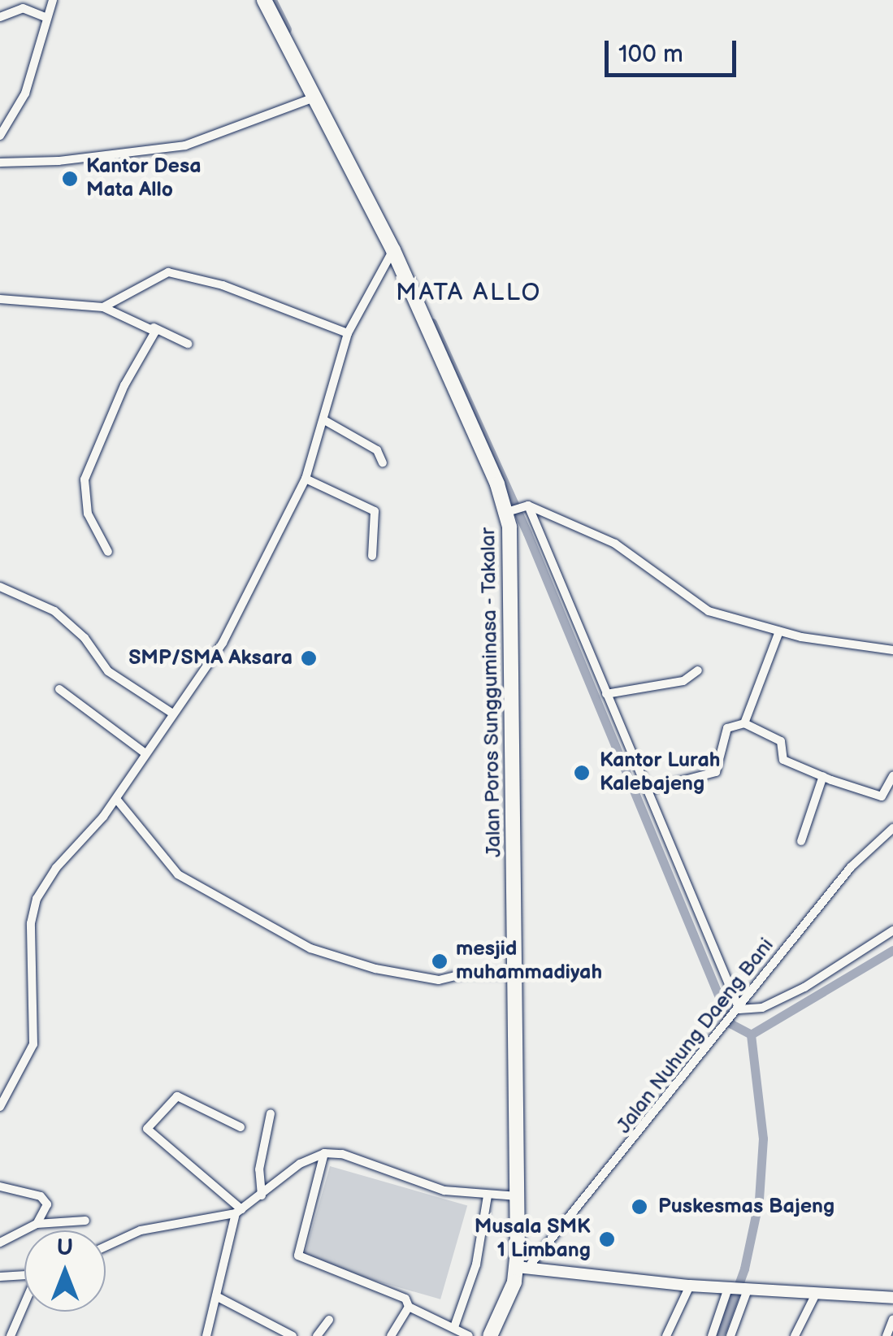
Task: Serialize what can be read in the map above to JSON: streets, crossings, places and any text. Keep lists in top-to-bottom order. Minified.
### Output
{"streets":{"highway":["Jalan Poros Sungguminasa - Takalar"],"street":["Jalan Nuhung Daeng Bani"]},"crossings":[["Jalan Poros Sungguminasa - Takalar","Jalan Nuhung Daeng Bani"]],"districts":["MATA ALLO"],"places":["Kantor Desa Mata Allo","SMP/SMA Aksara","Kantor Lurah Kalebajeng","mesjid muhammadiyah","Puskesmas Bajeng","Musala SMK 1 Limbang"],"scale_bar":"100 m","north":"top"}
